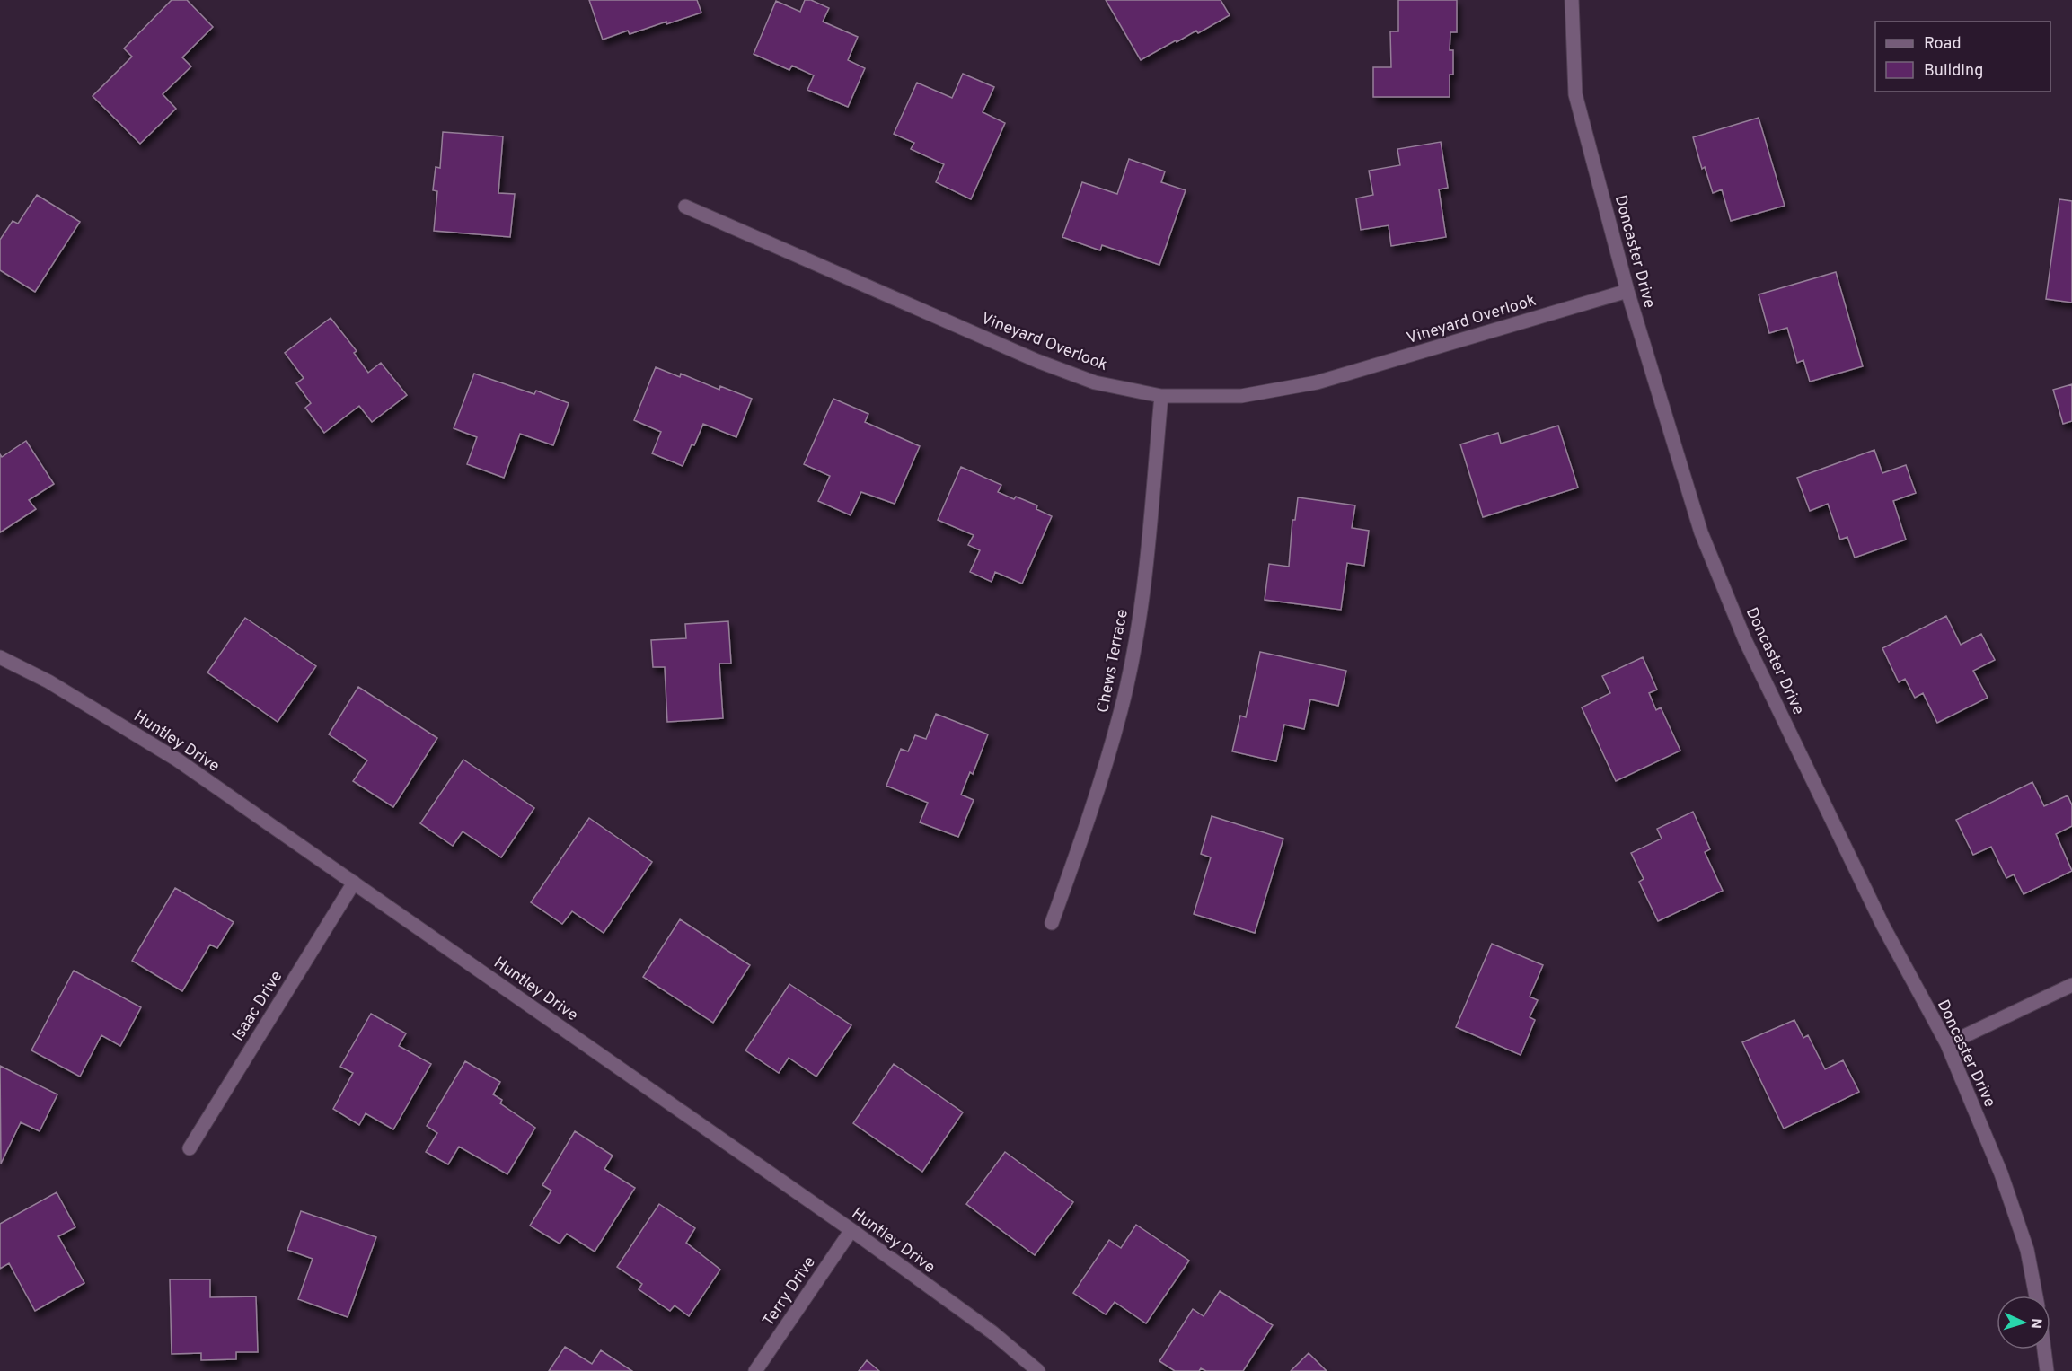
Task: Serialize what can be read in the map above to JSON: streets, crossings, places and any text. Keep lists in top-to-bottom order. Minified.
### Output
{"streets":{"street":["Doncaster Drive","Vineyard Overlook","Chews Terrace","Huntley Drive","Isaac Drive","Terry Drive"]},"crossings":[["Doncaster Drive","Vineyard Overlook"],["Vineyard Overlook","Chews Terrace"],["Huntley Drive","Isaac Drive"],["Huntley Drive","Terry Drive"]],"legend":["Road","Building"],"north":"right"}
